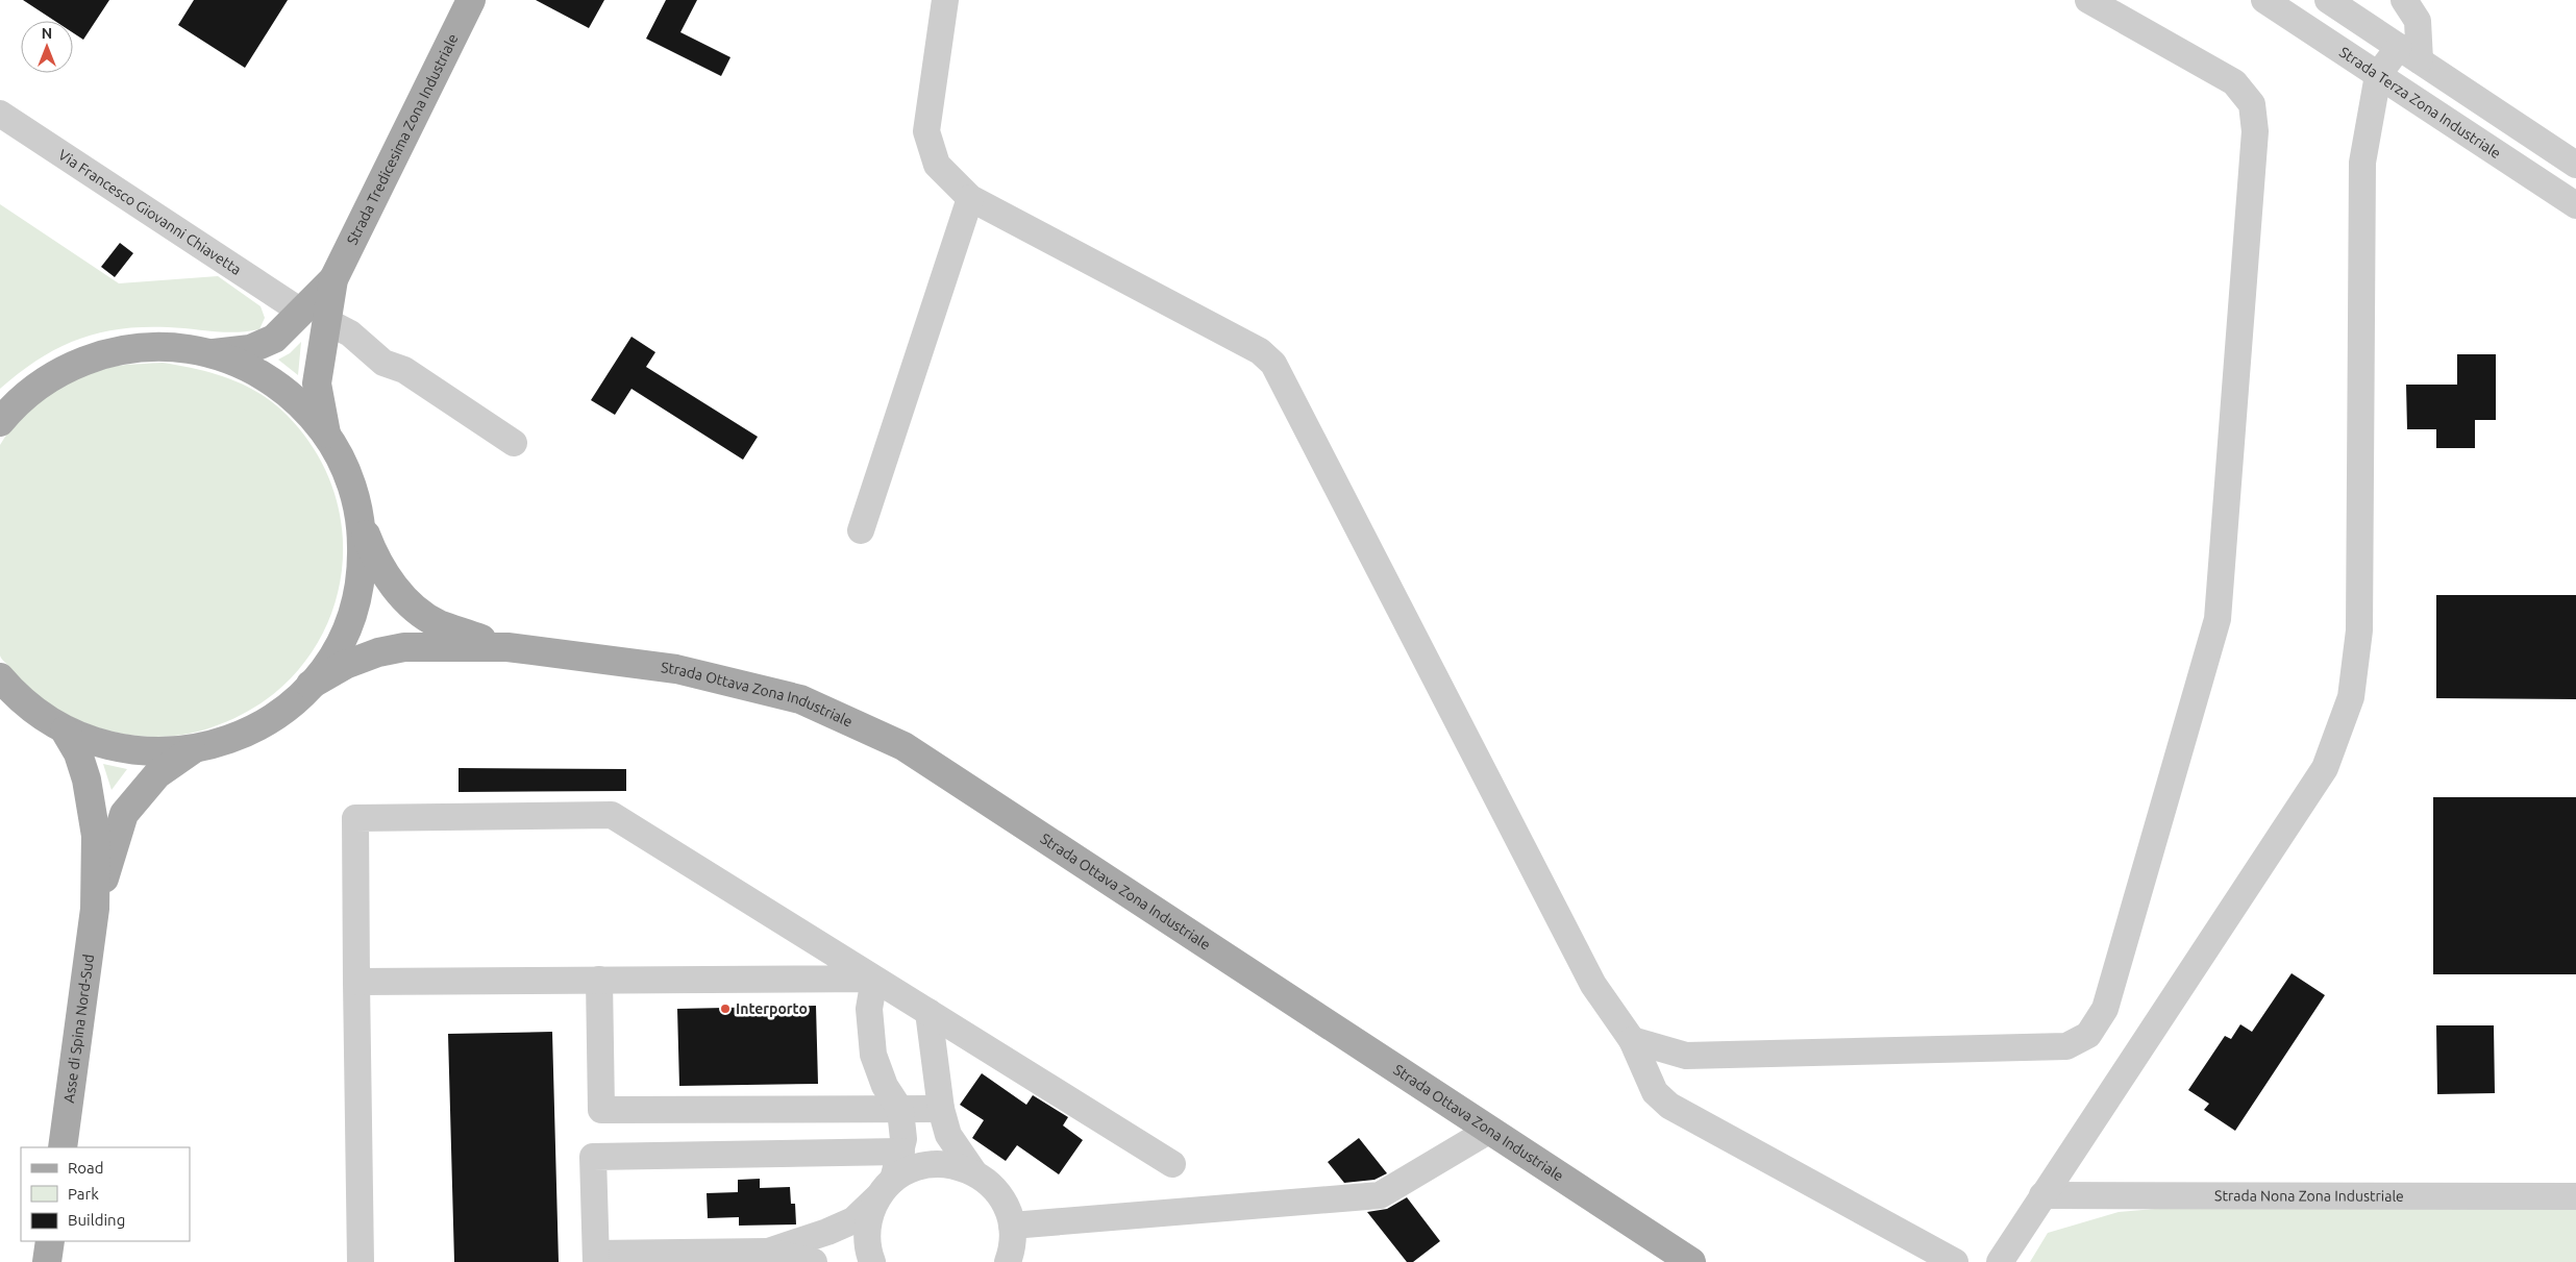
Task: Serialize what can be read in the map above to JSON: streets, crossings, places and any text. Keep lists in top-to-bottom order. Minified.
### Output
{"streets":{"main road":["Strada Tredicesima Zona Industriale","Strada Ottava Zona Industriale","Asse di Spina Nord-Sud"],"street":["Strada Terza Zona Industriale","Via Francesco Giovanni Chiavetta","Strada Nona Zona Industriale"]},"crossings":[["Strada Tredicesima Zona Industriale","Via Francesco Giovanni Chiavetta"]],"places":["Interporto"],"legend":["Road","Park","Building"],"north":"top"}
